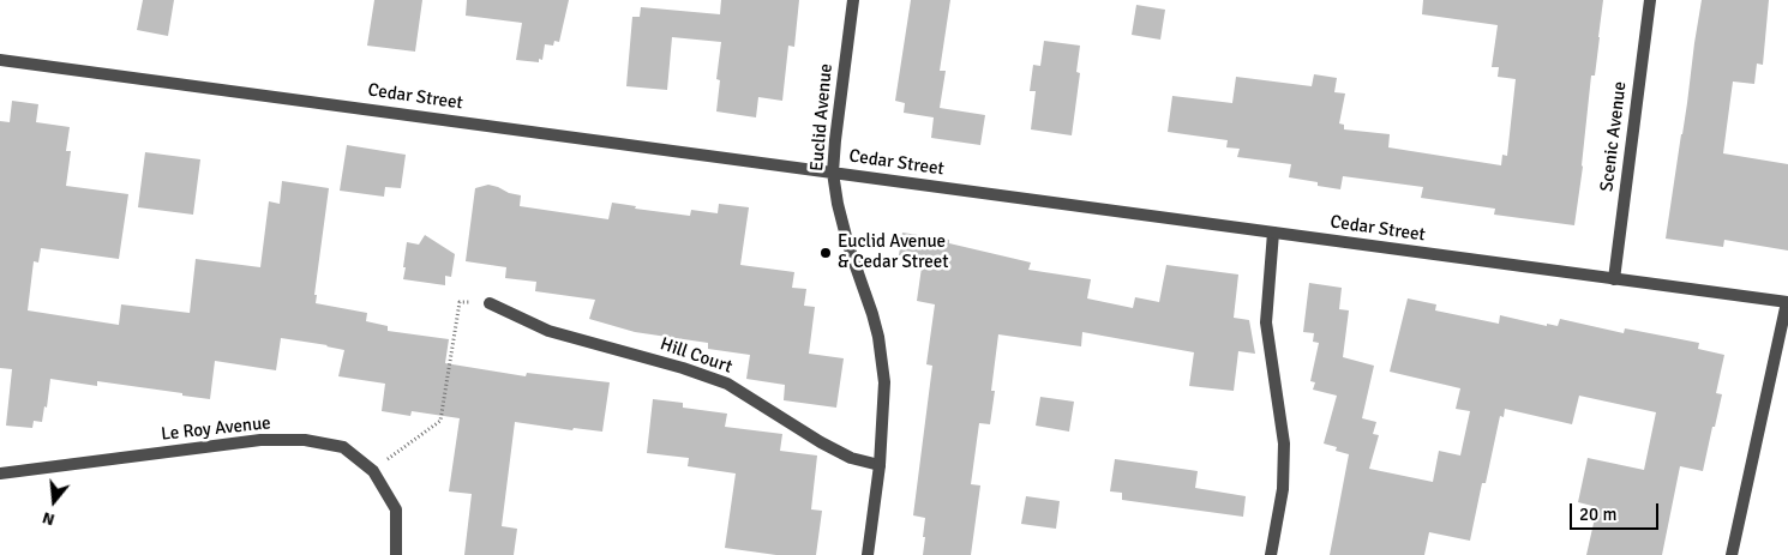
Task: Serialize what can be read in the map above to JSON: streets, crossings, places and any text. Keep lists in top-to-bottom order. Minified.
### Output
{"streets":{"street":["Cedar Street","Euclid Avenue","Scenic Avenue","Hill Court","Le Roy Avenue"]},"crossings":[["Cedar Street","Euclid Avenue"],["Cedar Street","Scenic Avenue"],["Euclid Avenue","Hill Court"]],"places":["Euclid Avenue & Cedar Street"],"scale_bar":"20 m","north":"bottom"}
